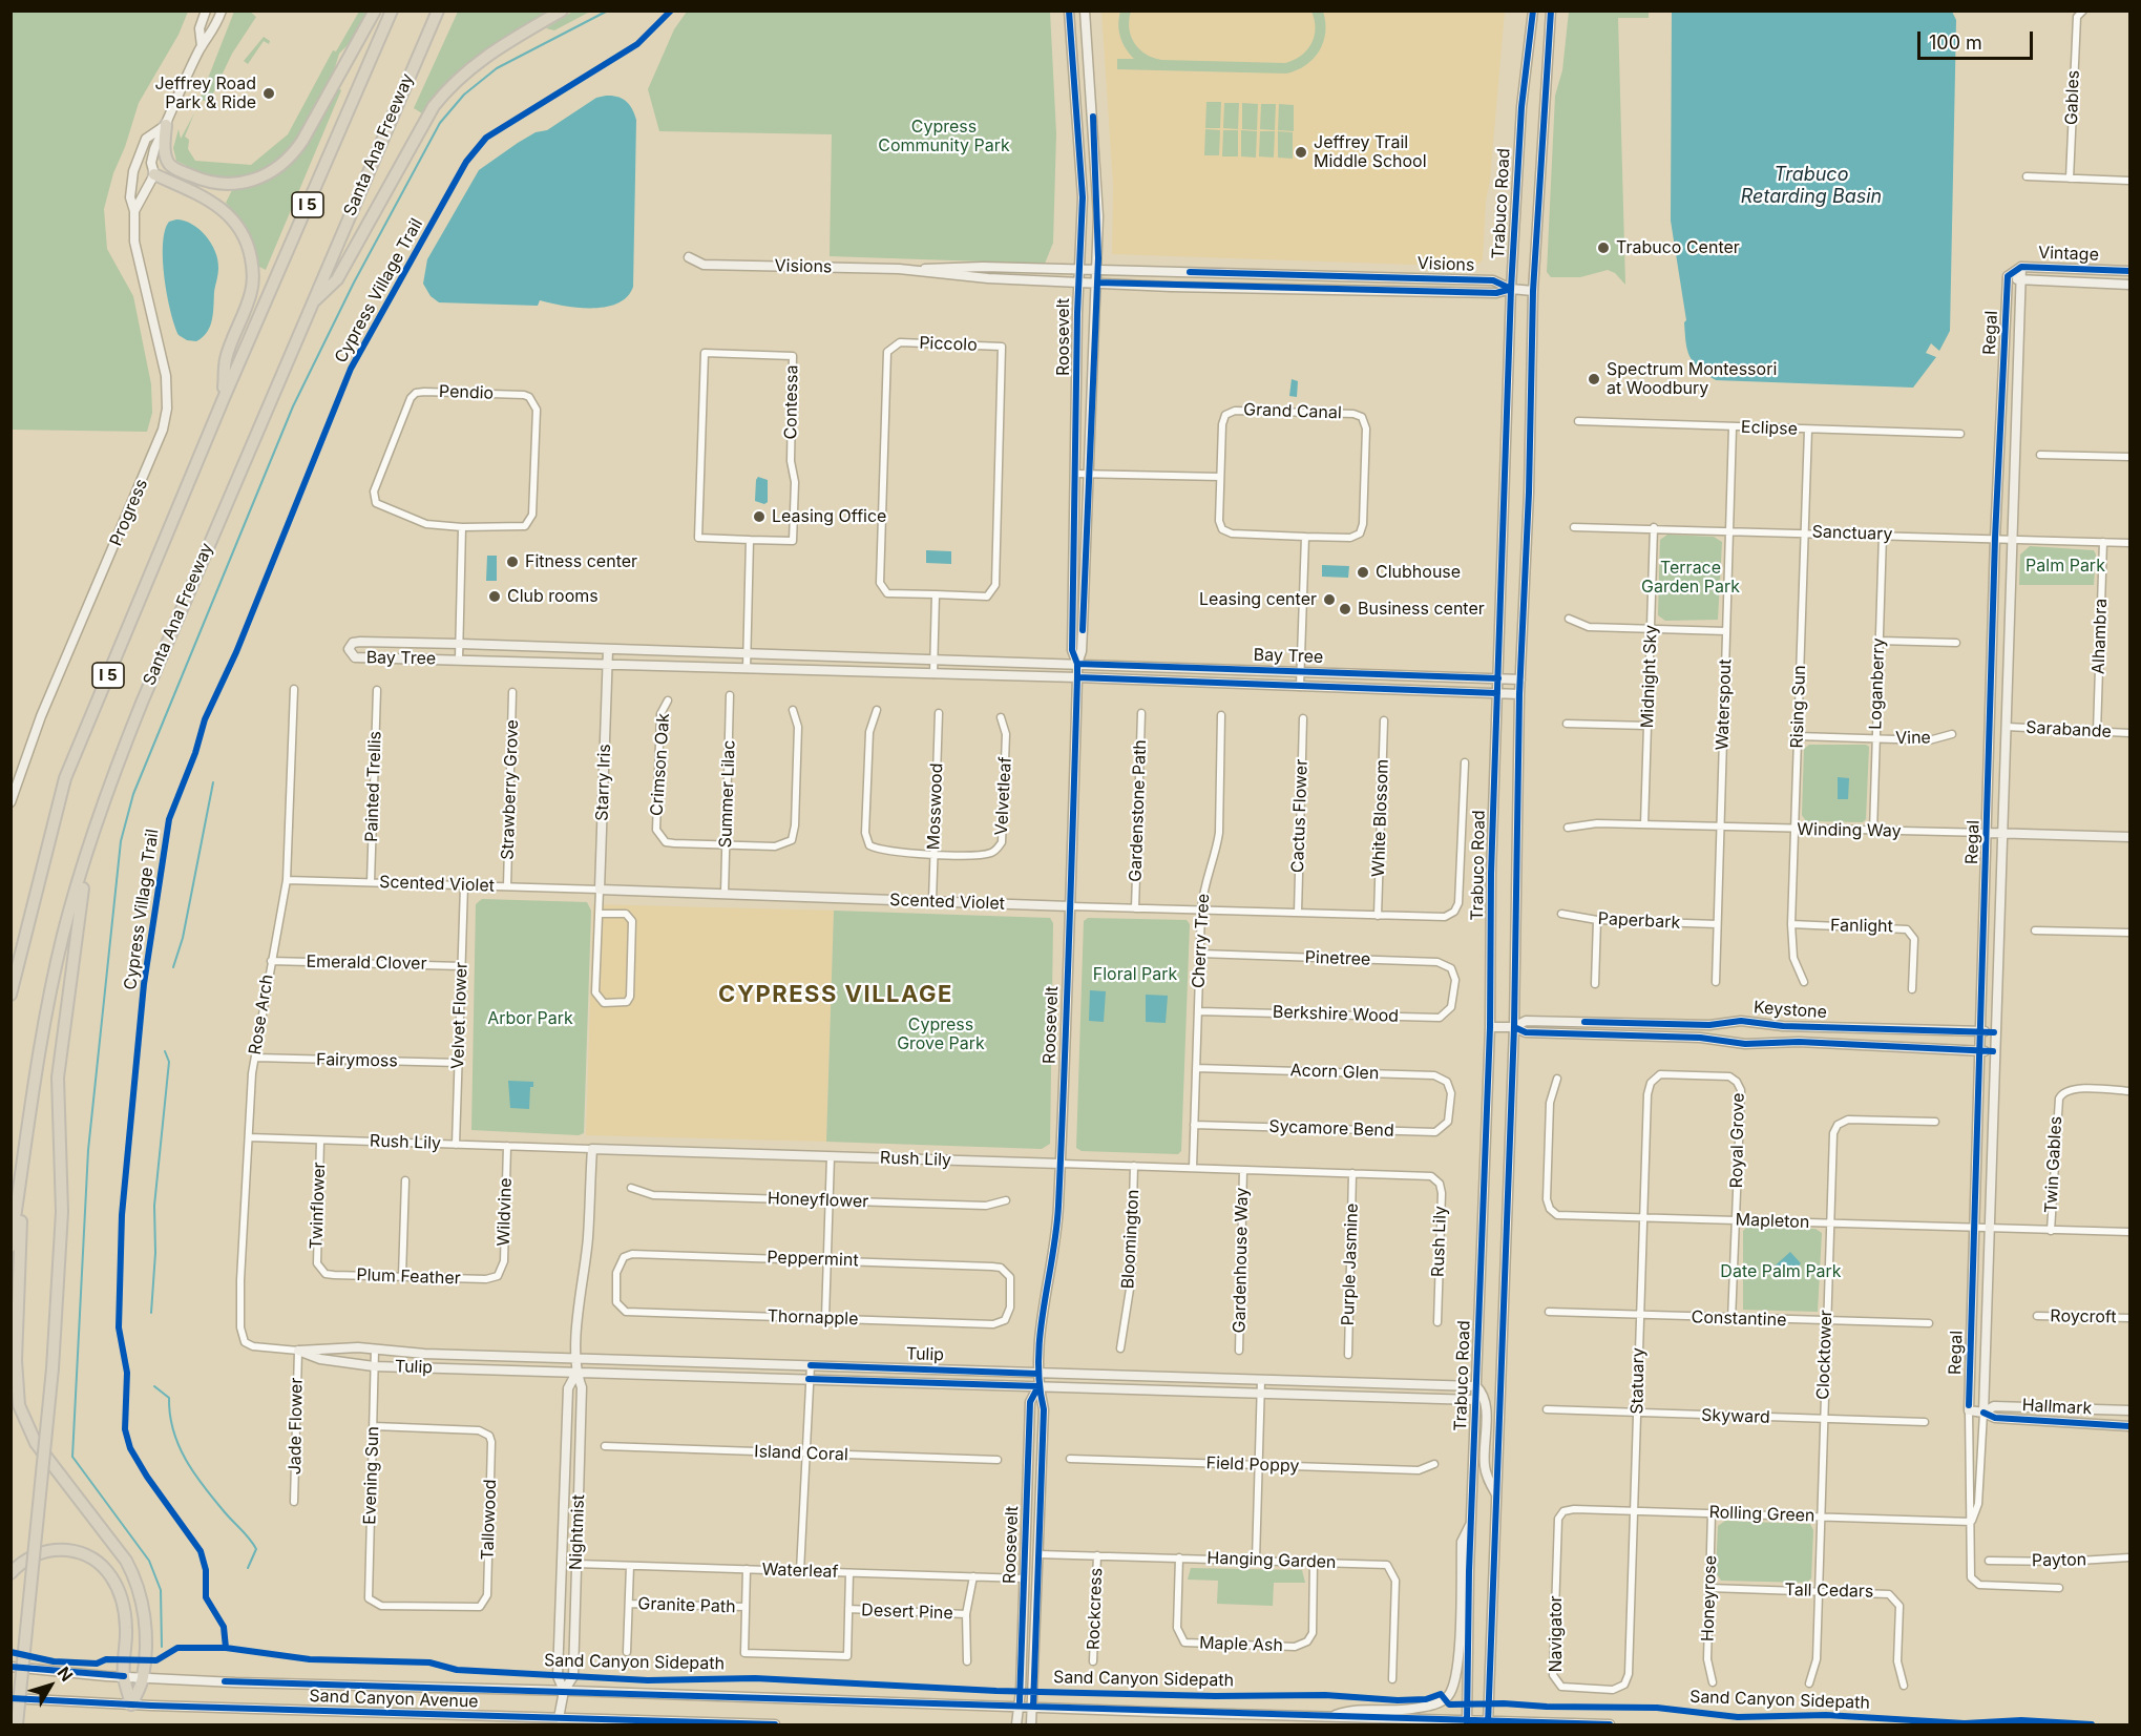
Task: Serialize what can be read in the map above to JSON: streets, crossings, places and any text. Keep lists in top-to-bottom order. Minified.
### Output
{"streets":{"highway":["Santa Ana Freeway","I 5"],"street":["Gables","Trabuco Road","Vintage","Visions","Regal","Roosevelt","Piccolo","Pendio","Contessa","Grand Canal","Eclipse","Progress","Sanctuary","Alhambra","Bay Tree","Midnight Sky","Loganberry","Waterspout","Rising Sun","Sarabande","Vine","Crimson Oak","Starry Iris","Painted Trellis","Strawberry Grove","Summer Lilac","Velvetleaf","Mosswood","Gardenstone Path","Cactus Flower","White Blossom","Winding Way","Scented Violet","Paperbark","Fanlight","Cherry Tree","Pinetree","Emerald Clover","Keystone","Rose Arch","Berkshire Wood","Velvet Flower","Fairymoss","Acorn Glen","Sycamore Bend","Royal Grove","Rush Lily","Twin Gables","Honeyflower","Twinflower","Wildvine","Mapleton","Bloomington","Peppermint","Gardenhouse Way","Purple Jasmine","Plum Feather","Roycroft","Thornapple","Constantine","Tulip","Clocktower","Statuary","Hallmark","Skyward","Jade Flower","Island Coral","Field Poppy","Evening Sun","Rolling Green","Tallowood","Nightmist","Hanging Garden","Payton","Waterleaf","Tall Cedars","Honeyrose","Granite Path","Rockcress","Desert Pine","Navigator","Maple Ash","Sand Canyon Avenue"],"cycle path":["Cypress Village Trail","Sand Canyon Sidepath"]},"crossings":[["Trabuco Road","Visions"],["Trabuco Road","Bay Tree"],["Trabuco Road","Keystone"],["Trabuco Road","Tulip"],["Trabuco Road","Sand Canyon Avenue"],["Vintage","Regal"],["Visions","Roosevelt"],["Regal","Sanctuary"],["Regal","Sarabande"],["Regal","Winding Way"],["Regal","Keystone"],["Regal","Mapleton"],["Regal","Hallmark"],["Regal","Rolling Green"],["Roosevelt","Bay Tree"],["Roosevelt","Scented Violet"],["Roosevelt","Rush Lily"],["Roosevelt","Tulip"],["Roosevelt","Hanging Garden"],["Roosevelt","Waterleaf"],["Roosevelt","Sand Canyon Avenue"],["Eclipse","Waterspout"],["Eclipse","Rising Sun"],["Sanctuary","Alhambra"],["Sanctuary","Midnight Sky"],["Sanctuary","Loganberry"],["Sanctuary","Waterspout"],["Sanctuary","Rising Sun"],["Alhambra","Sarabande"],["Bay Tree","Starry Iris"],["Midnight Sky","Winding Way"],["Loganberry","Vine"],["Loganberry","Winding Way"],["Waterspout","Winding Way"],["Waterspout","Paperbark"],["Rising Sun","Vine"],["Rising Sun","Winding Way"],["Rising Sun","Fanlight"],["Crimson Oak","Summer Lilac"],["Starry Iris","Scented Violet"],["Painted Trellis","Scented Violet"],["Strawberry Grove","Scented Violet"],["Summer Lilac","Scented Violet"],["Velvetleaf","Mosswood"],["Mosswood","Scented Violet"],["Gardenstone Path","Scented Violet"],["Cactus Flower","Scented Violet"],["White Blossom","Scented Violet"],["Scented Violet","Cherry Tree"],["Scented Violet","Rose Arch"],["Scented Violet","Velvet Flower"],["Cherry Tree","Pinetree"],["Cherry Tree","Berkshire Wood"],["Cherry Tree","Acorn Glen"],["Cherry Tree","Sycamore Bend"],["Cherry Tree","Rush Lily"],["Pinetree","Berkshire Wood"],["Emerald Clover","Rose Arch"],["Emerald Clover","Velvet Flower"],["Rose Arch","Fairymoss"],["Rose Arch","Rush Lily"],["Rose Arch","Tulip"],["Velvet Flower","Fairymoss"],["Velvet Flower","Rush Lily"],["Acorn Glen","Sycamore Bend"],["Royal Grove","Mapleton"],["Royal Grove","Constantine"],["Royal Grove","Statuary"],["Rush Lily","Twinflower"],["Rush Lily","Wildvine"],["Rush Lily","Bloomington"],["Rush Lily","Gardenhouse Way"],["Rush Lily","Purple Jasmine"],["Rush Lily","Nightmist"],["Twin Gables","Mapleton"],["Twinflower","Plum Feather"],["Wildvine","Plum Feather"],["Mapleton","Clocktower"],["Mapleton","Statuary"],["Peppermint","Thornapple"],["Constantine","Clocktower"],["Constantine","Statuary"],["Tulip","Jade Flower"],["Tulip","Evening Sun"],["Tulip","Nightmist"],["Clocktower","Skyward"],["Clocktower","Rolling Green"],["Clocktower","Tall Cedars"],["Statuary","Skyward"],["Statuary","Rolling Green"],["Statuary","Navigator"],["Evening Sun","Tallowood"],["Rolling Green","Honeyrose"],["Rolling Green","Navigator"],["Nightmist","Waterleaf"],["Nightmist","Sand Canyon Avenue"],["Hanging Garden","Rockcress"],["Hanging Garden","Maple Ash"],["Waterleaf","Granite Path"],["Waterleaf","Desert Pine"],["Tall Cedars","Honeyrose"]],"districts":["CYPRESS VILLAGE"],"water":["Trabuco Retarding Basin"],"parks":["Cypress Community Park","Palm Park","Terrace Garden Park","Floral Park","Arbor Park","Cypress Grove Park","Date Palm Park"],"places":["Jeffrey Road Park & Ride","Jeffrey Trail Middle School","Trabuco Center","Spectrum Montessori at Woodbury","Leasing Office","Fitness center","Clubhouse","Club rooms","Leasing center","Business center"],"scale_bar":"100 m","north":"top right"}
